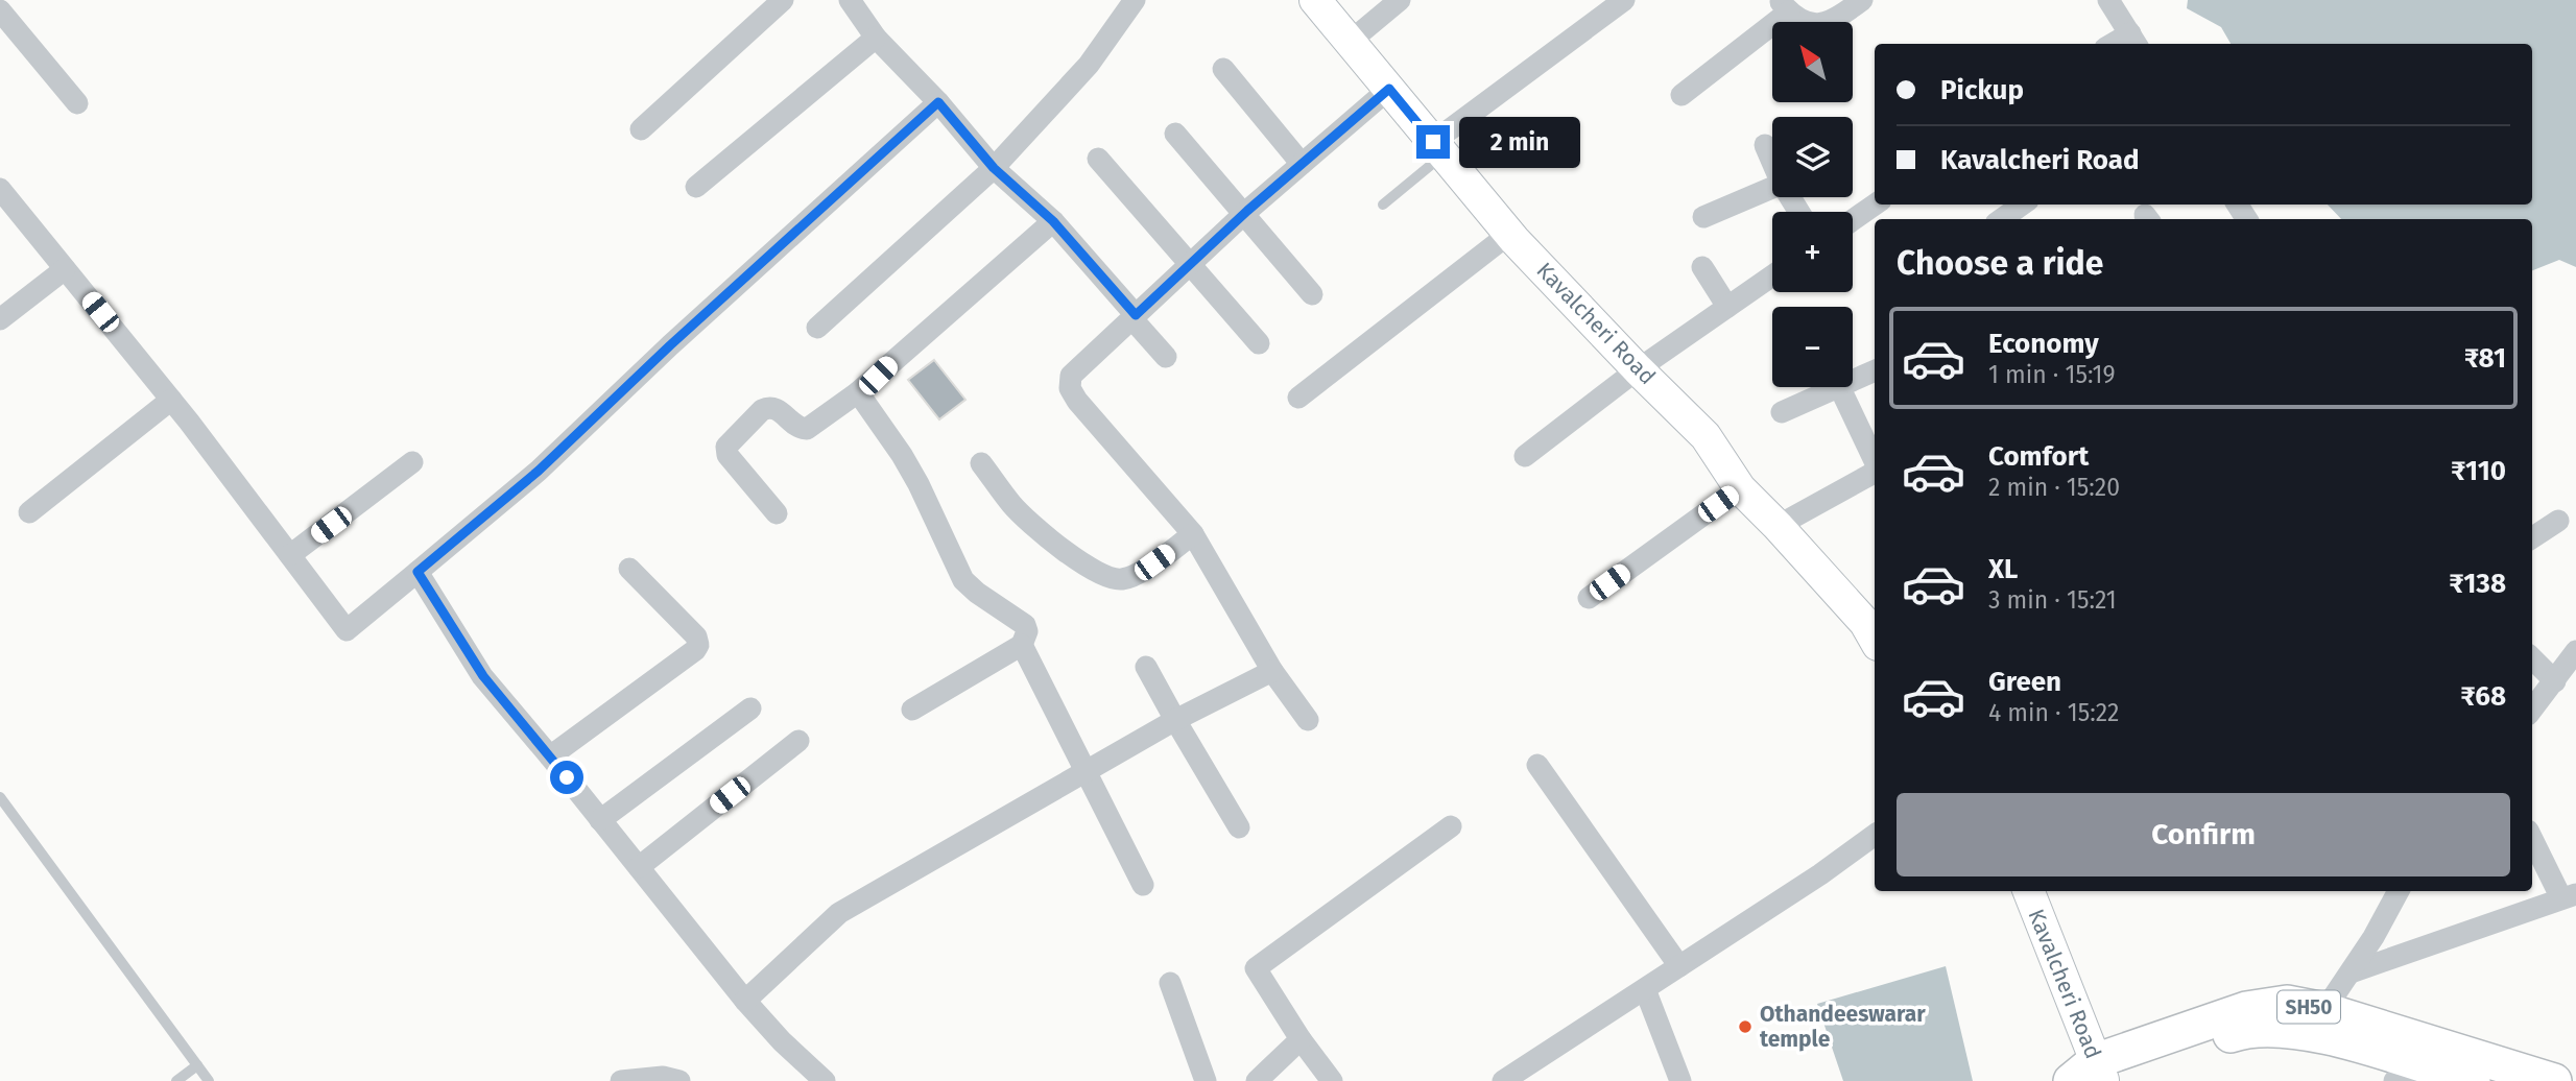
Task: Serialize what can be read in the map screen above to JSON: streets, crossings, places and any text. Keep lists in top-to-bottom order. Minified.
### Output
{"streets":{"main road":["SH50"],"street":["Kavalcheri Road"]},"crossings":[["Kavalcheri Road","SH50"]],"places":["Othandeeswarar temple"],"north":"top left","page":{"map_buttons":["+","−"],"banner":["Pickup","Kavalcheri Road"],"bubble":"2 min","heading":"Choose a ride","list":[{"name":"Economy","note":"1 min · 15:19","value":"₹81"},{"name":"Comfort","note":"2 min · 15:20","value":"₹110"},{"name":"XL","note":"3 min · 15:21","value":"₹138"},{"name":"Green","note":"4 min · 15:22","value":"₹68"}],"buttons":"Confirm"}}
